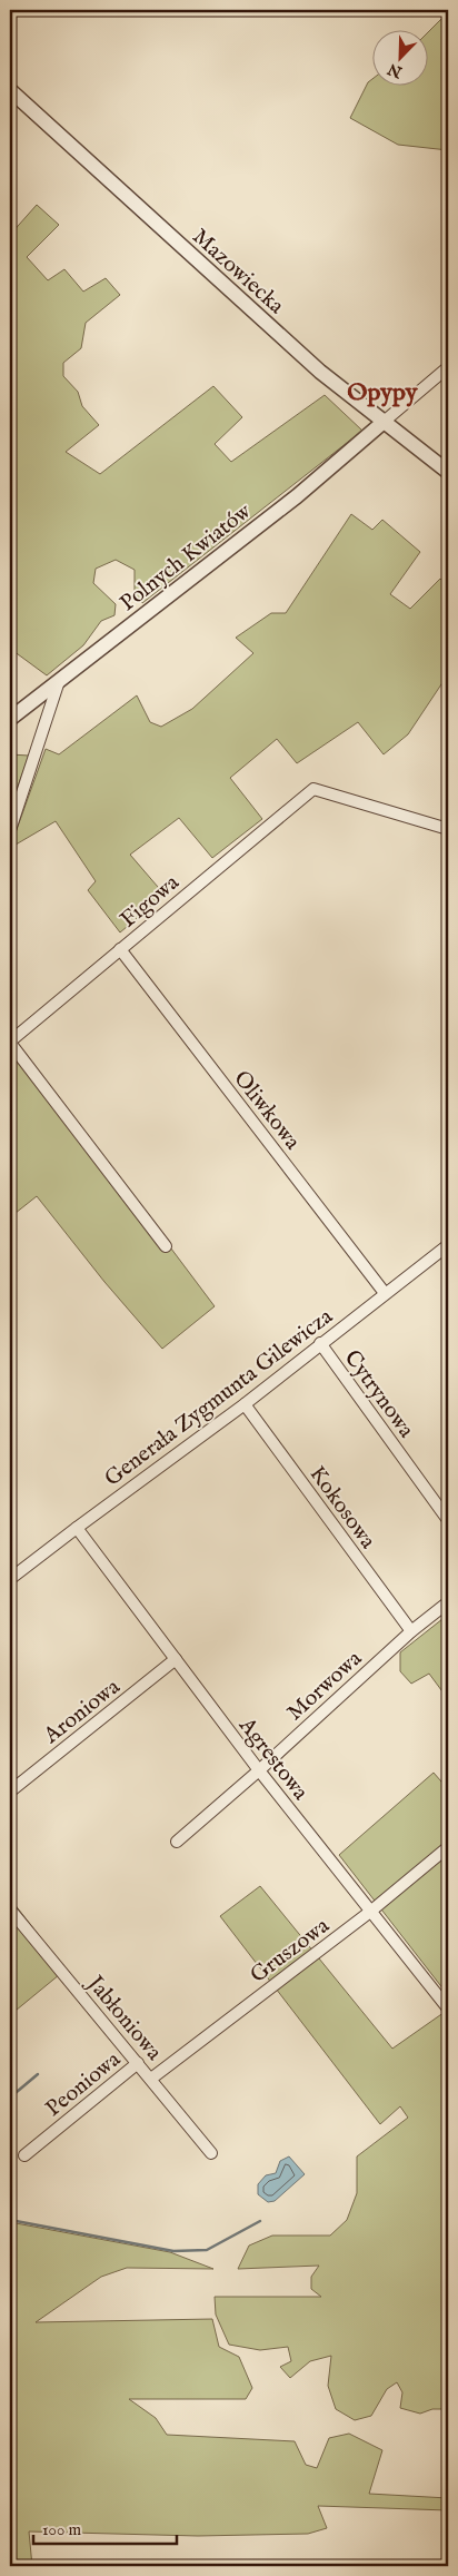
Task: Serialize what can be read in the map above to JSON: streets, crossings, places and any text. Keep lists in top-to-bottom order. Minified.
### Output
{"streets":{"street":["Mazowiecka","Polnych Kwiatów","Figowa","Oliwkowa","Cytrynowa","Generała Zygmunta Gilewicza","Kokosowa","Morwowa","Aroniowa","Agrestowa","Gruszowa","Jabłoniowa","Peoniowa"]},"crossings":[["Mazowiecka","Polnych Kwiatów"],["Figowa","Oliwkowa"],["Oliwkowa","Generała Zygmunta Gilewicza"],["Cytrynowa","Generała Zygmunta Gilewicza"],["Generała Zygmunta Gilewicza","Kokosowa"],["Generała Zygmunta Gilewicza","Agrestowa"],["Kokosowa","Morwowa"],["Morwowa","Agrestowa"],["Aroniowa","Agrestowa"],["Agrestowa","Gruszowa"],["Gruszowa","Jabłoniowa"],["Jabłoniowa","Peoniowa"]],"districts":["Opypy"],"scale_bar":"100 m","north":"bottom left"}
